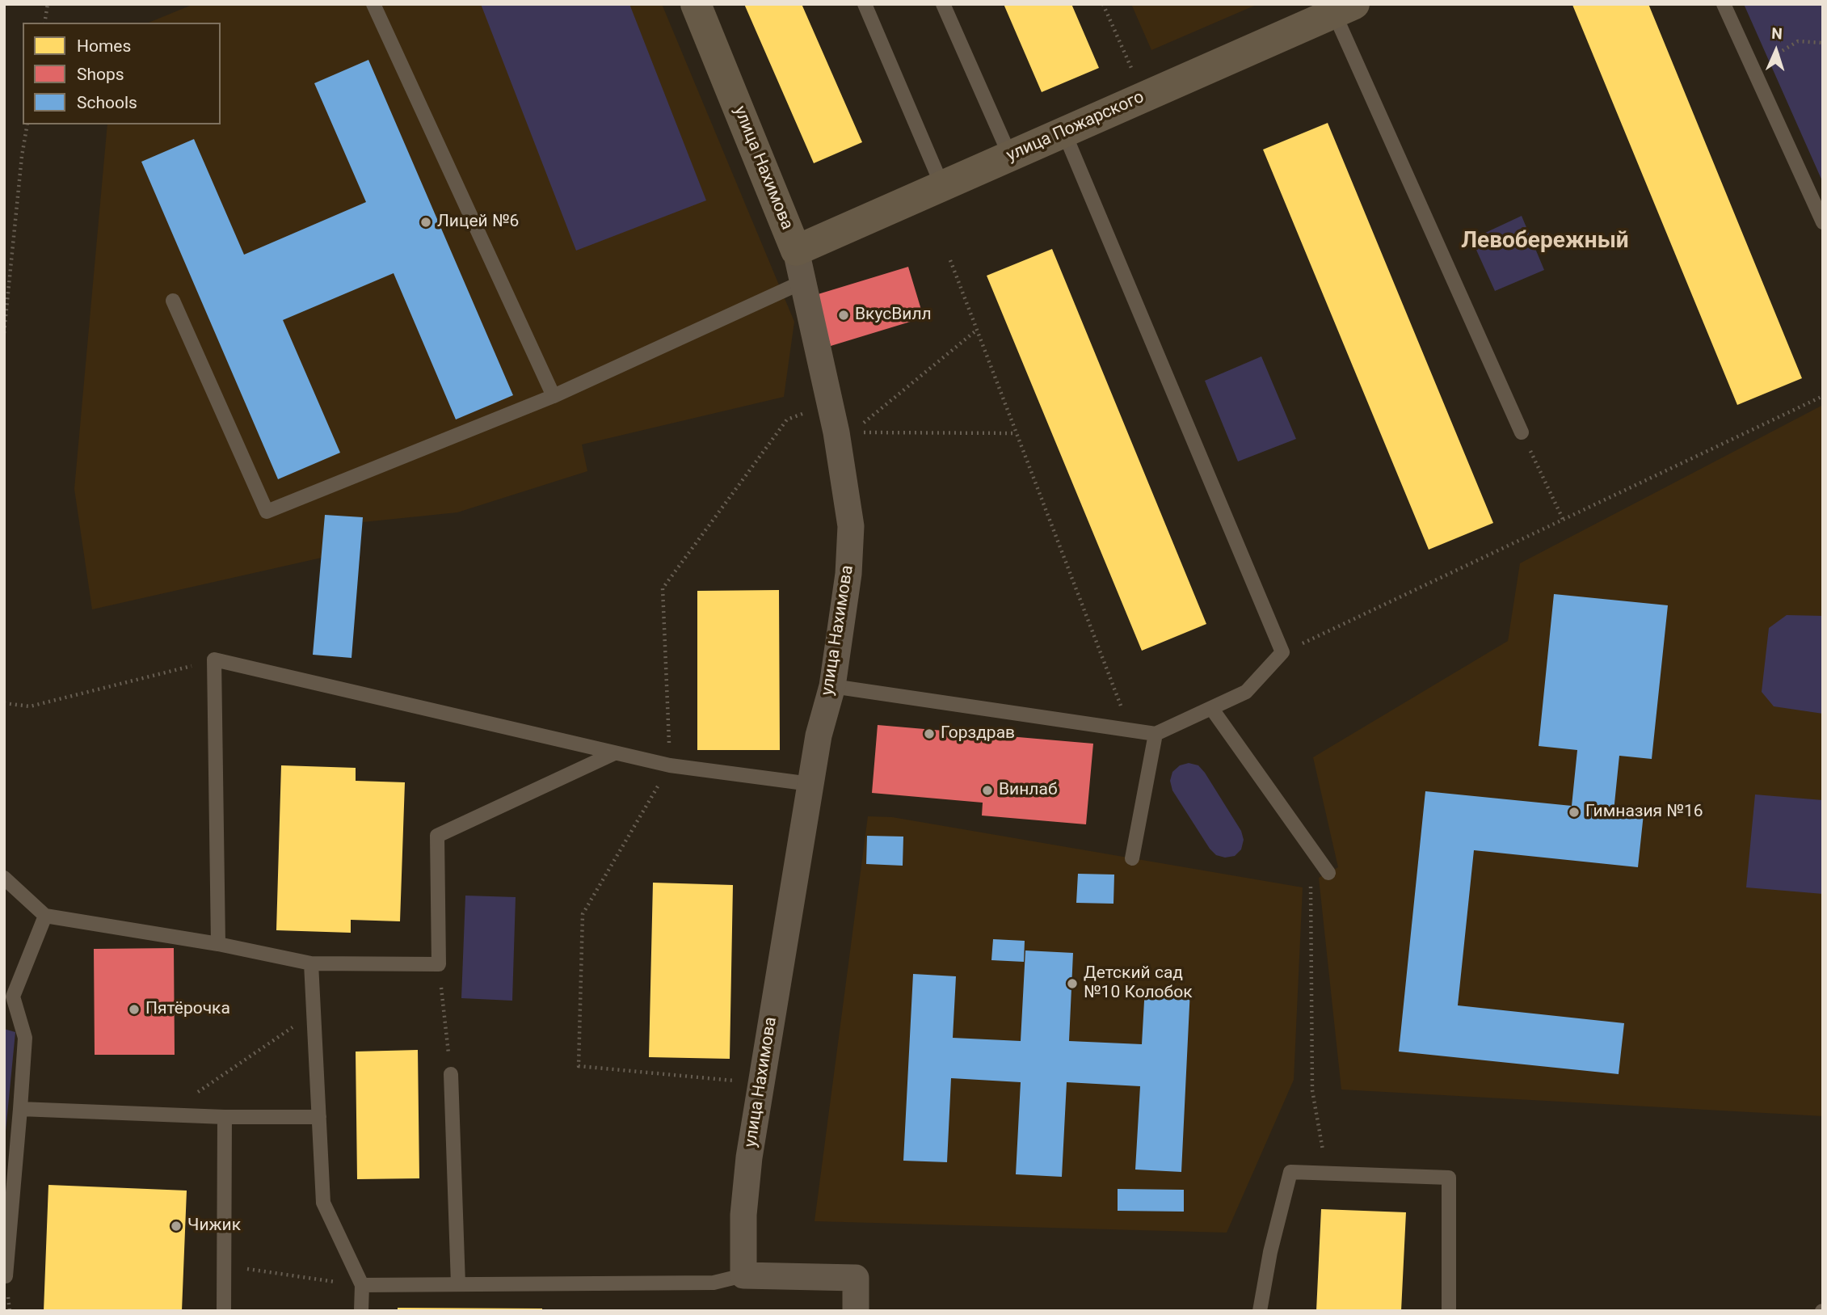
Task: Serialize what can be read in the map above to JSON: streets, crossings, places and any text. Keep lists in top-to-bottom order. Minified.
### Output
{"streets":{"street":["улица Пожарского","улица Нахимова"]},"crossings":[["улица Пожарского","улица Нахимова"]],"districts":["Левобережный"],"places":["Лицей №6","ВкусВилл","Горздрав","Винлаб","Гимназия №16","Детский сад №10 Колобок","Пятёрочка","Чижик"],"legend":["Homes","Shops","Schools"],"north":"top"}
